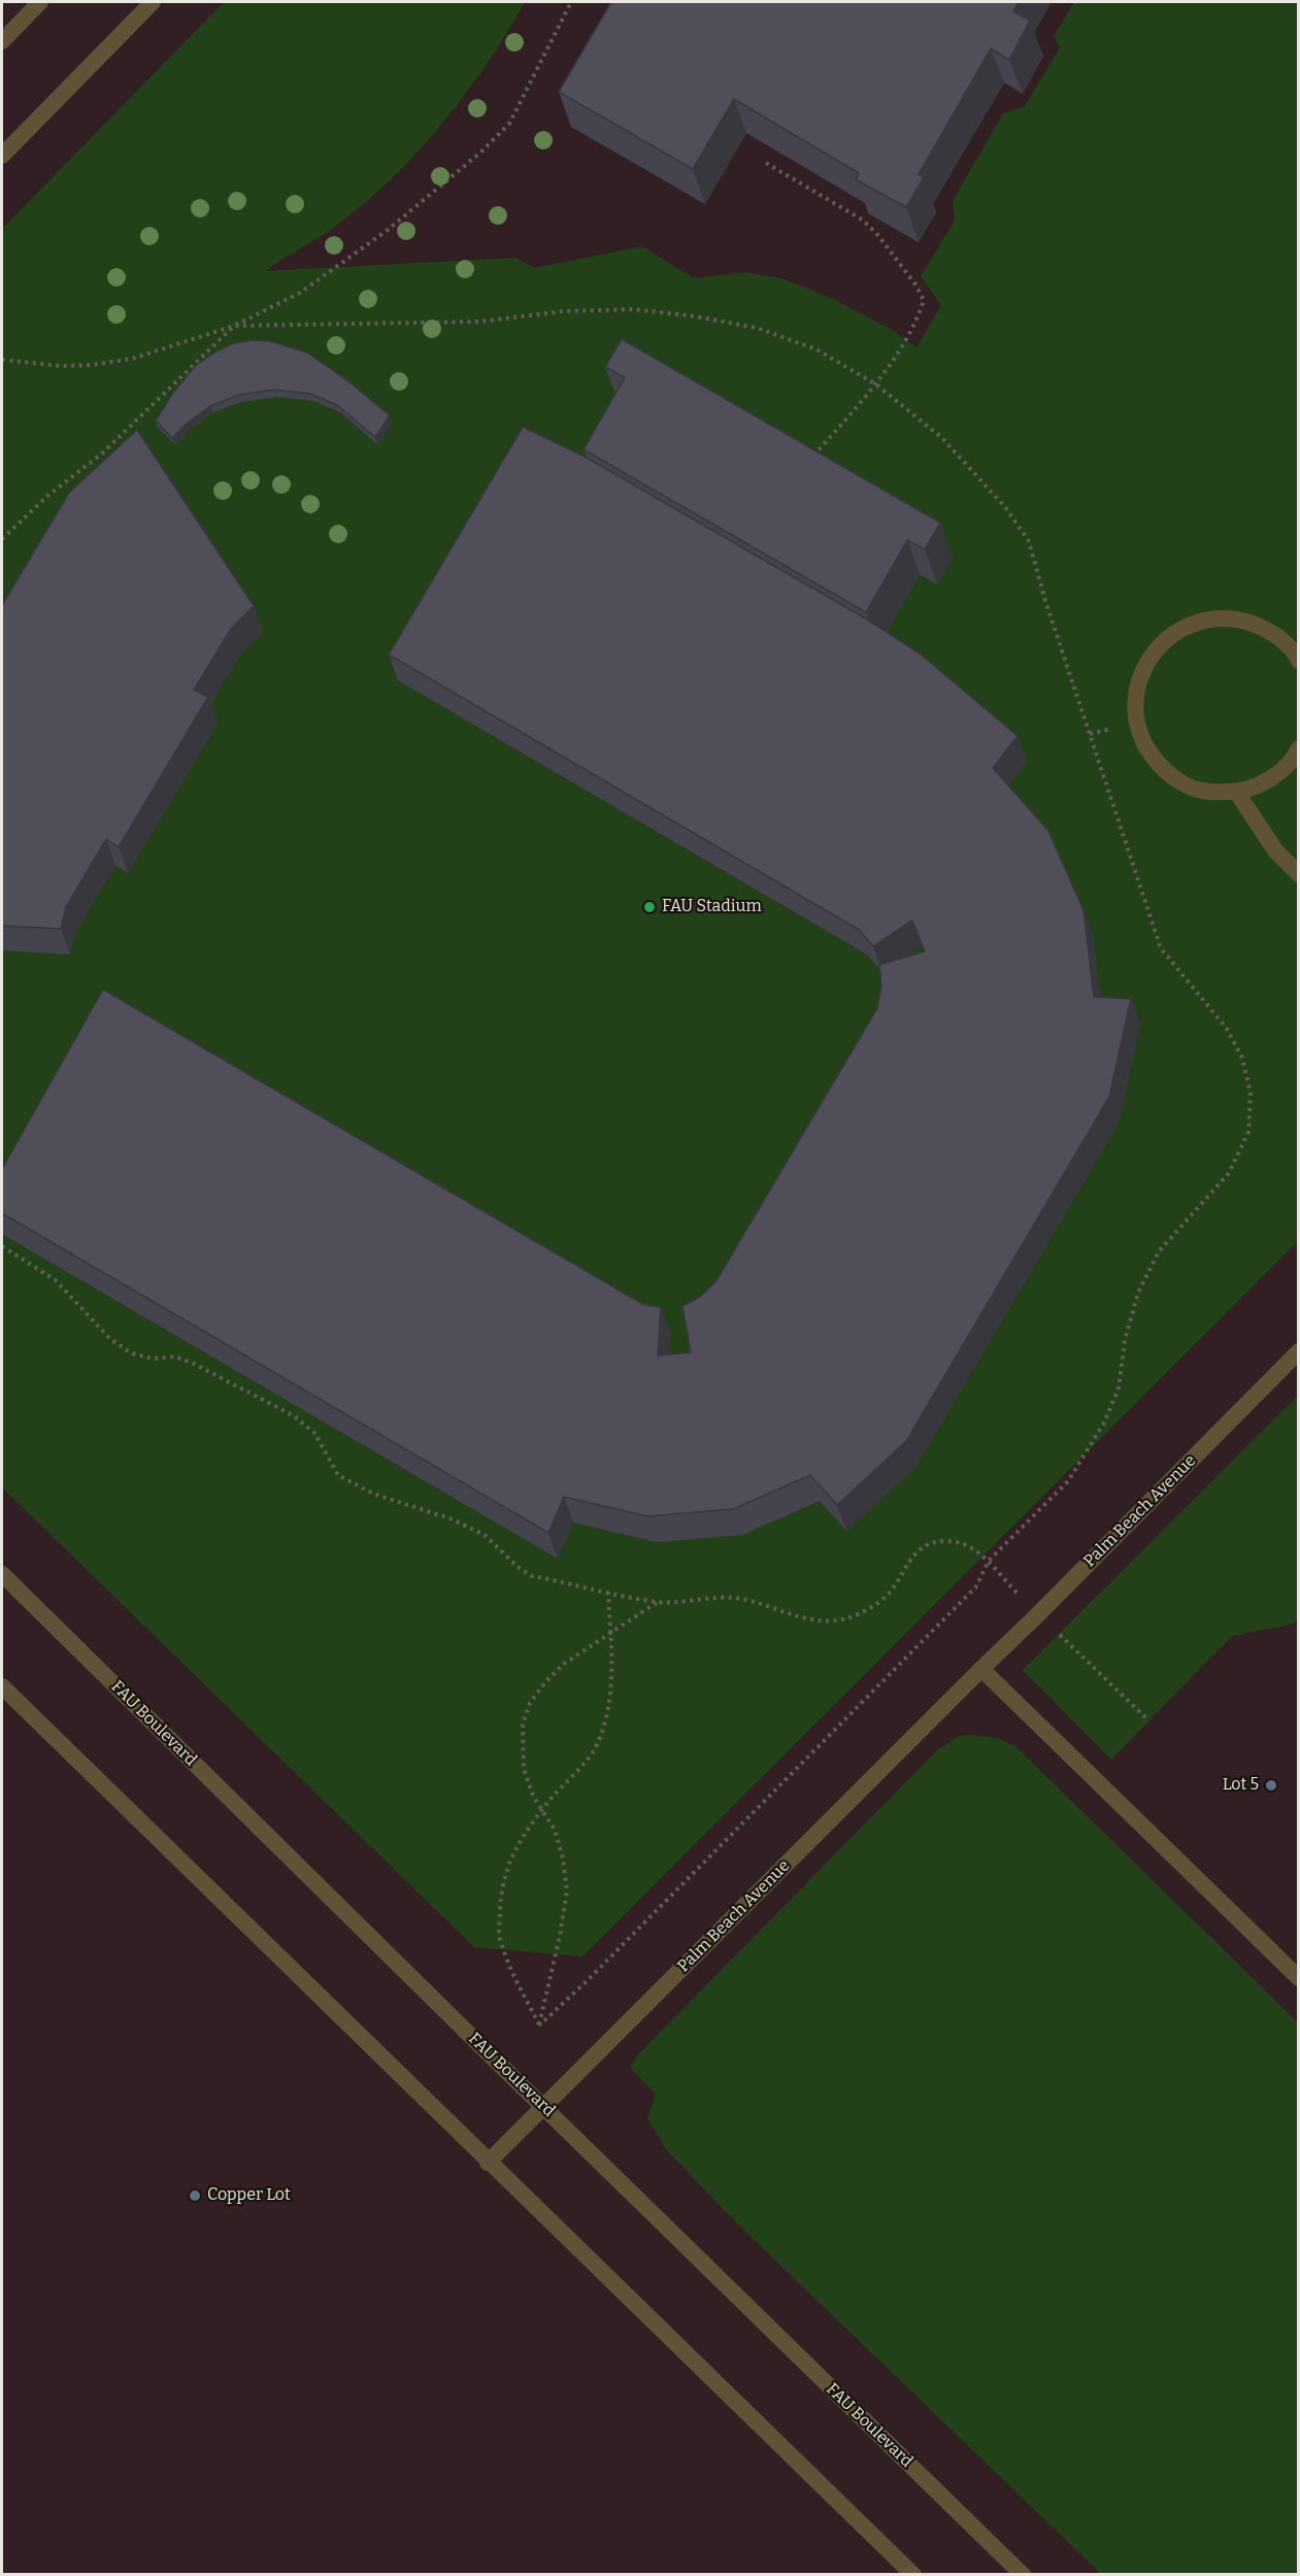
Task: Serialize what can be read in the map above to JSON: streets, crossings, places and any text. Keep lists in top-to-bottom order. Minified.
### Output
{"streets":{"street":["Palm Beach Avenue","FAU Boulevard"]},"crossings":[["Palm Beach Avenue","FAU Boulevard"]],"places":["FAU Stadium","Lot 5","Copper Lot"]}
